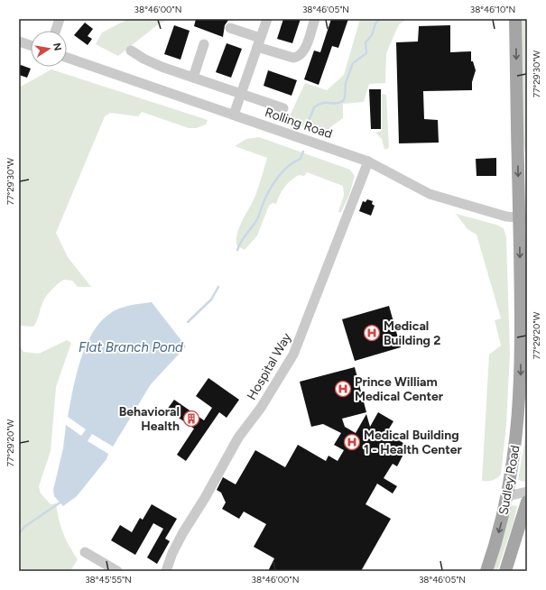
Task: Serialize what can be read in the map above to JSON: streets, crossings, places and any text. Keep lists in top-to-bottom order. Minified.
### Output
{"streets":{"main road":["Sudley Road"],"street":["Rolling Road","Hospital Way"]},"crossings":[["Rolling Road","Hospital Way"],["Rolling Road","Sudley Road"]],"one_way":["Sudley Road"],"water":["Flat Branch Pond"],"places":{"hospital":["Medical Building 2","Prince William Medical Center","Medical Building 1 - Health Center"],"building":["Behavioral Health"]},"north":"right","coordinates":["38°46'00\"N","38°46'05\"N","38°46'10\"N","77°29'30\"W","77°29'20\"W","38°45'55\"N"]}
